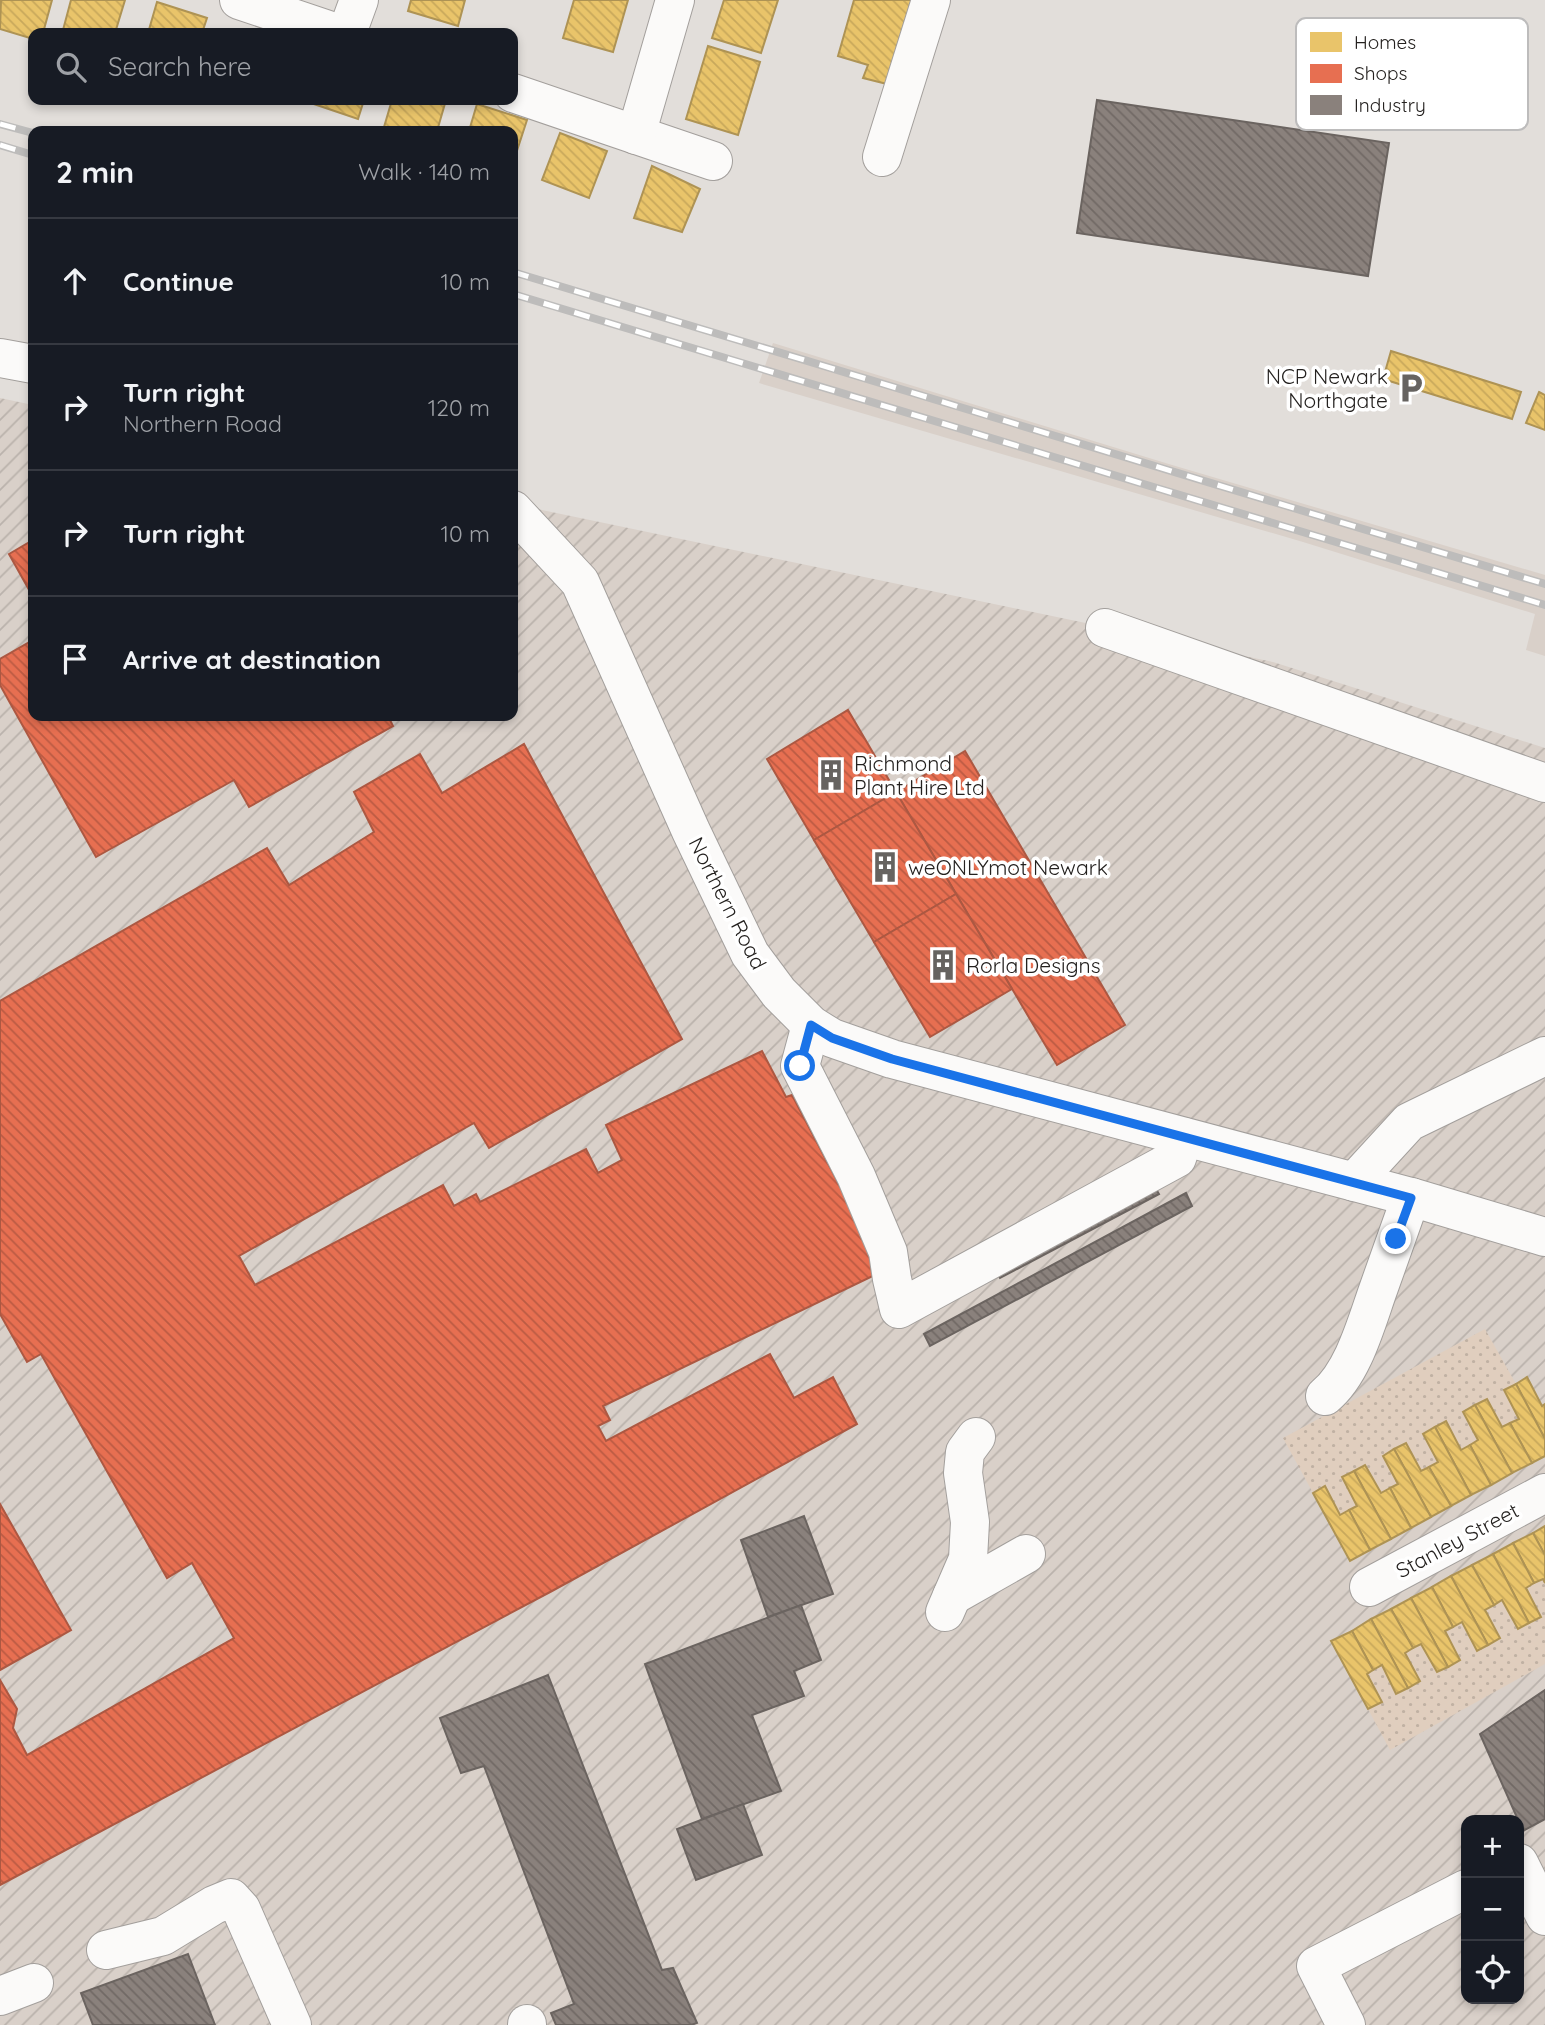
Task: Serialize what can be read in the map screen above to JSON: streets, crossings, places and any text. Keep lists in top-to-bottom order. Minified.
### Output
{"streets":{"street":["Northern Road","Stanley Street"]},"places":{"parking":["NCP Newark Northgate"],"building":["Richmond Plant Hire Ltd","weONLYmot Newark","Rorla Designs"]},"legend":["Homes","Shops","Industry"],"page":{"search":"Search here","heading":["2 min","Walk · 140 m"],"list":[["Continue","10 m"],["Turn right","Northern Road","120 m"],["Turn right","10 m"],"Arrive at destination"],"map_buttons":["+","−"]}}
